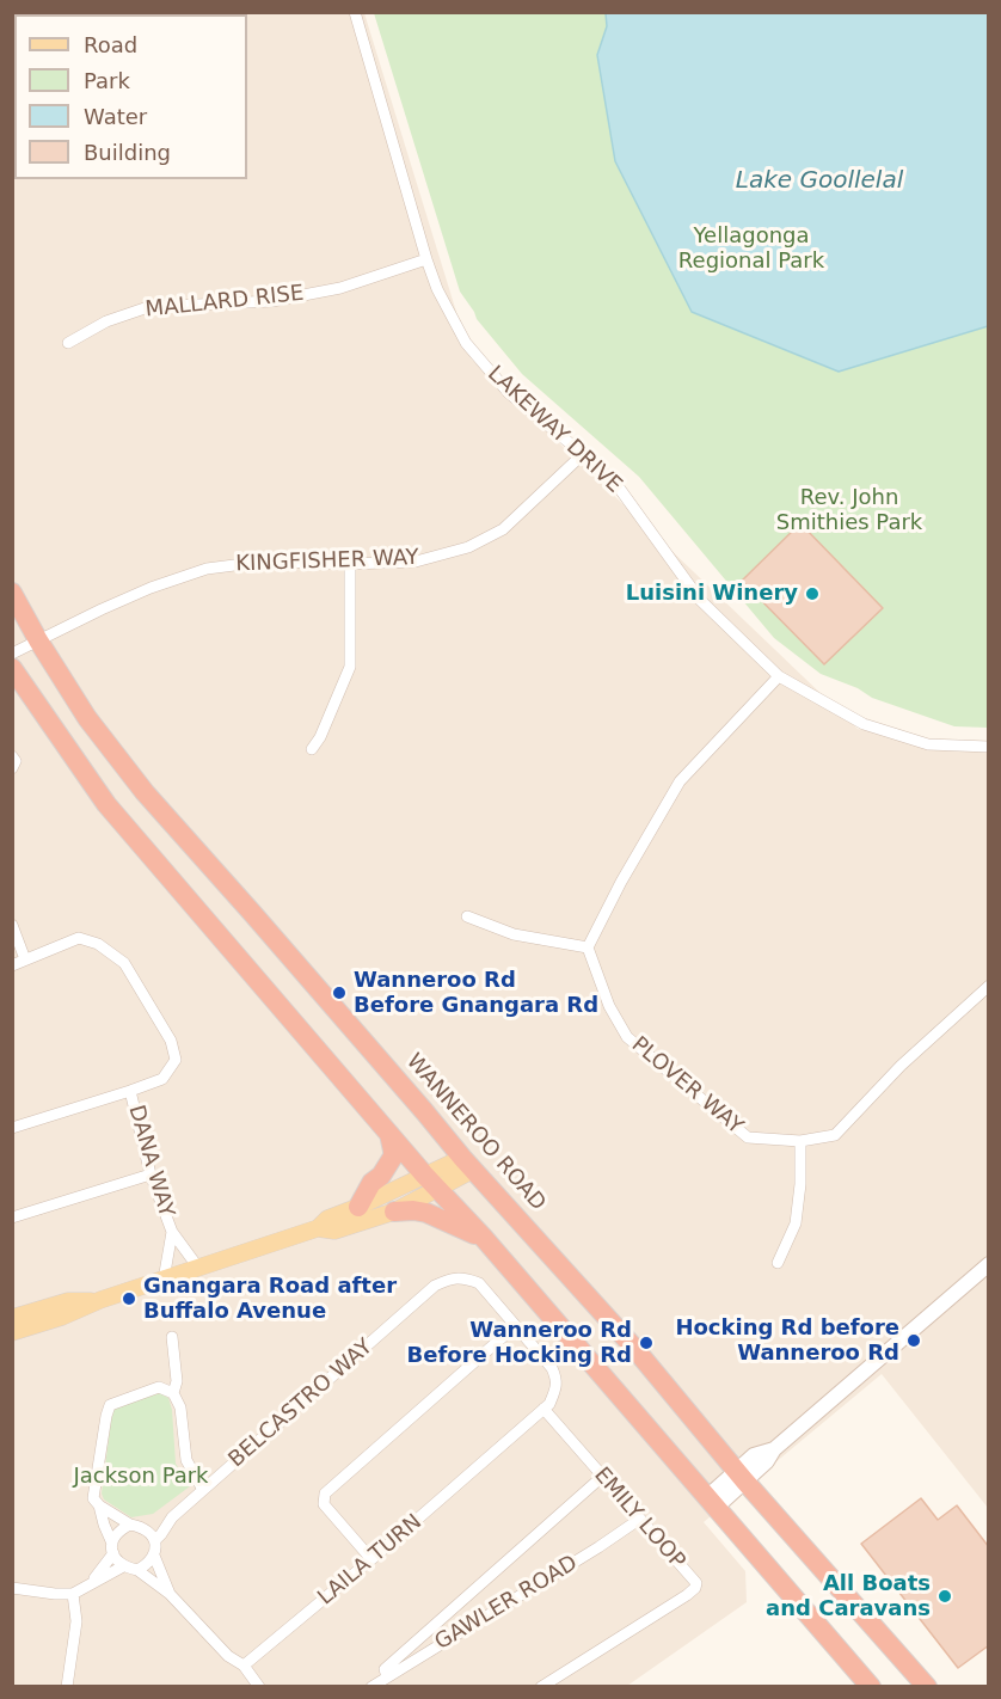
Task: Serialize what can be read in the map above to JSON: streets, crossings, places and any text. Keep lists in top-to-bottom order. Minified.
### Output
{"streets":{"highway":["WANNEROO ROAD"],"street":["MALLARD RISE","LAKEWAY DRIVE","KINGFISHER WAY","PLOVER WAY","DANA WAY","BELCASTRO WAY","EMILY LOOP","LAILA TURN","GAWLER ROAD"]},"crossings":[["MALLARD RISE","LAKEWAY DRIVE"],["LAKEWAY DRIVE","KINGFISHER WAY"],["KINGFISHER WAY","WANNEROO ROAD"],["BELCASTRO WAY","LAILA TURN"],["EMILY LOOP","LAILA TURN"],["EMILY LOOP","GAWLER ROAD"]],"water":["Lake Goollelal"],"parks":["Yellagonga Regional Park","Rev. John Smithies Park","Jackson Park"],"places":["Luisini Winery","Wanneroo Rd Before Gnangara Rd","Gnangara Road after Buffalo Avenue","Hocking Rd before Wanneroo Rd","Wanneroo Rd Before Hocking Rd","All Boats and Caravans"],"legend":["Road","Park","Water","Building"]}
